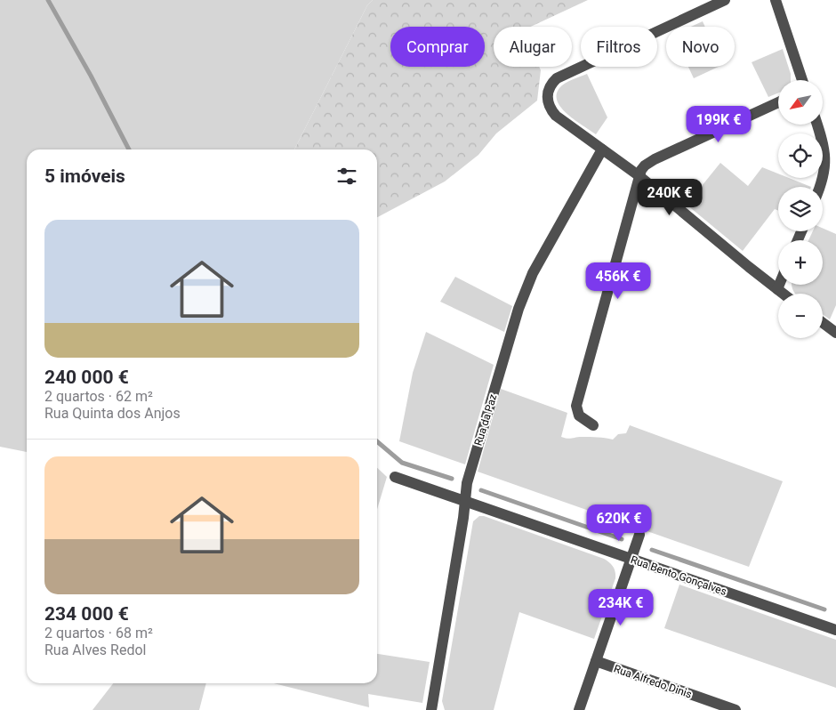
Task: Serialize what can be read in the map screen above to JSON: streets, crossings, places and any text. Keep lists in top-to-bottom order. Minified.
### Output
{"streets":{"street":["Rua da Paz","Rua Bento Gonçalves","Rua Alfredo Dinis"]},"crossings":[["Rua da Paz","Rua Bento Gonçalves"]],"north":"bottom left","page":{"chip":["Comprar","Alugar","Filtros","Novo"],"map_buttons":["+","−"],"price":["199K €","240K €","456K €","620K €","234K €"],"heading":"5 imóveis","list":[{"name":"240 000 €","note":"2 quartos · 62 m² · Rua Quinta dos Anjos"},{"name":"234 000 €","note":"2 quartos · 68 m² · Rua Alves Redol"}]}}
